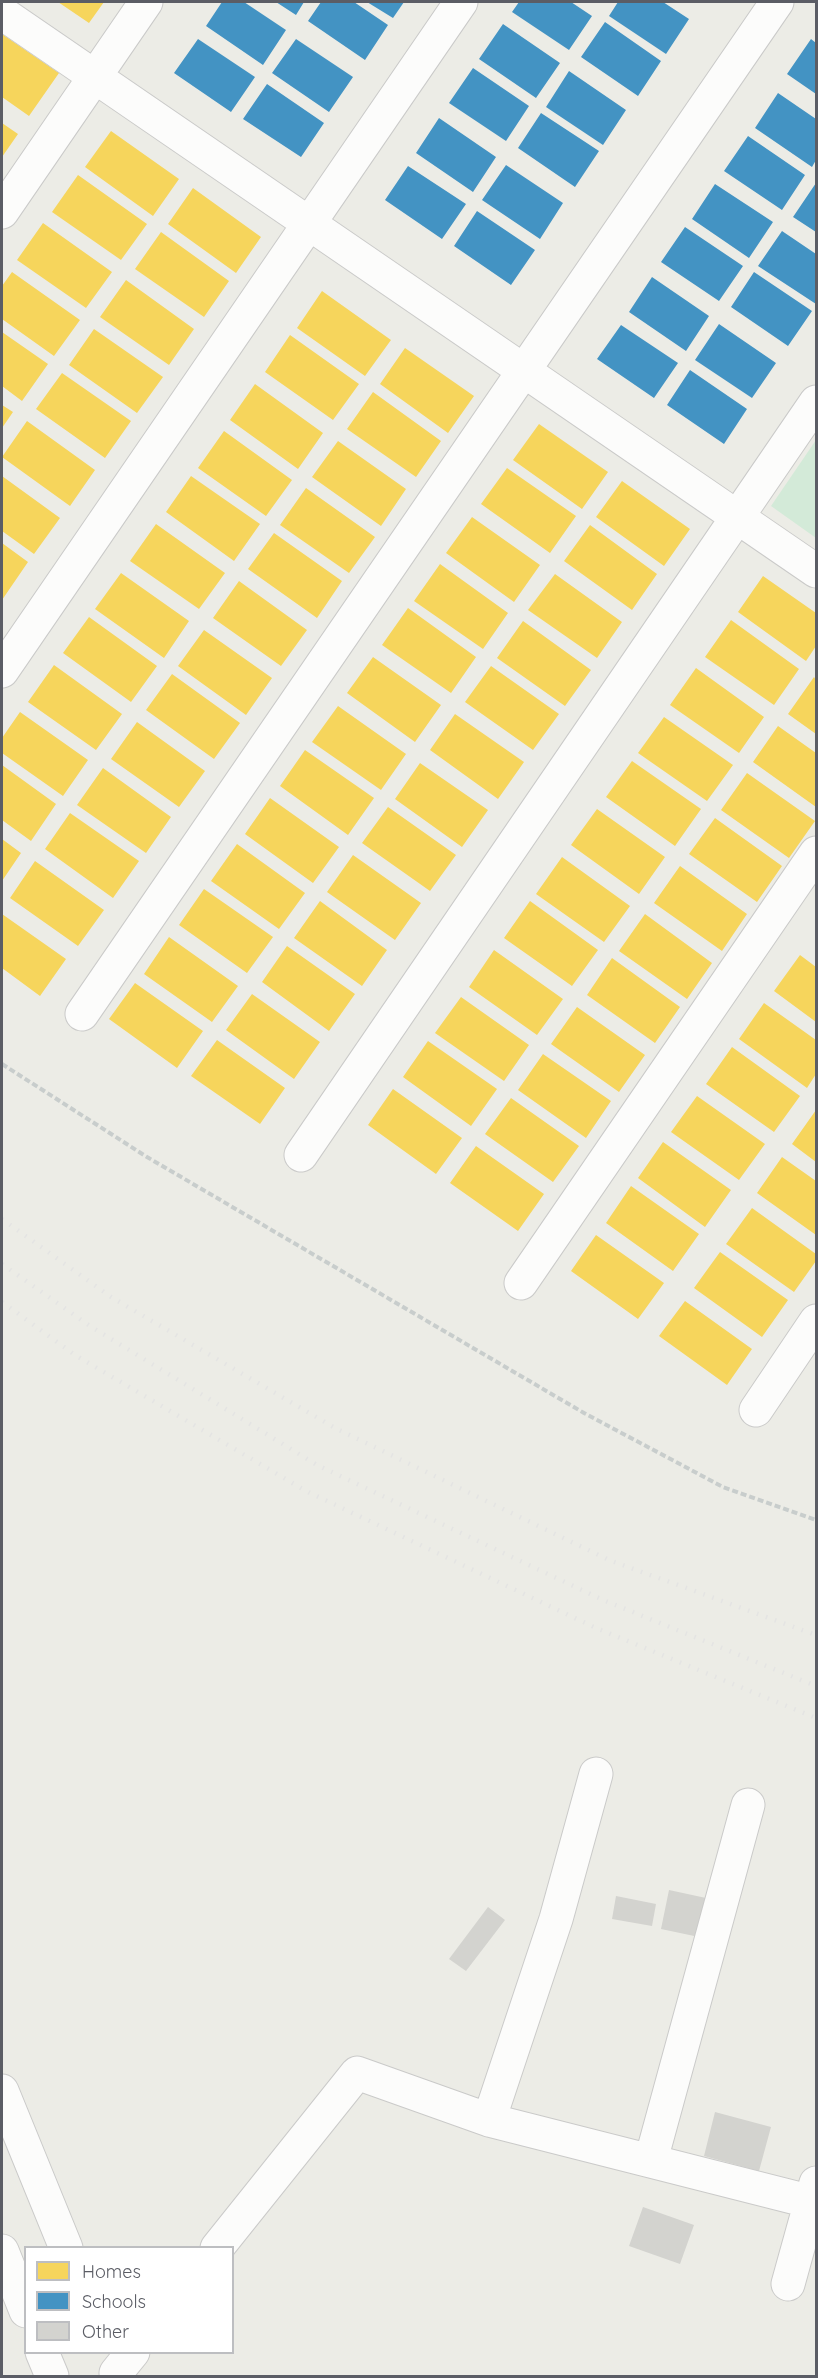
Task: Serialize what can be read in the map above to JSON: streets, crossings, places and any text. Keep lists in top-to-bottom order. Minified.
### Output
{"legend":["Homes","Schools","Other"]}
